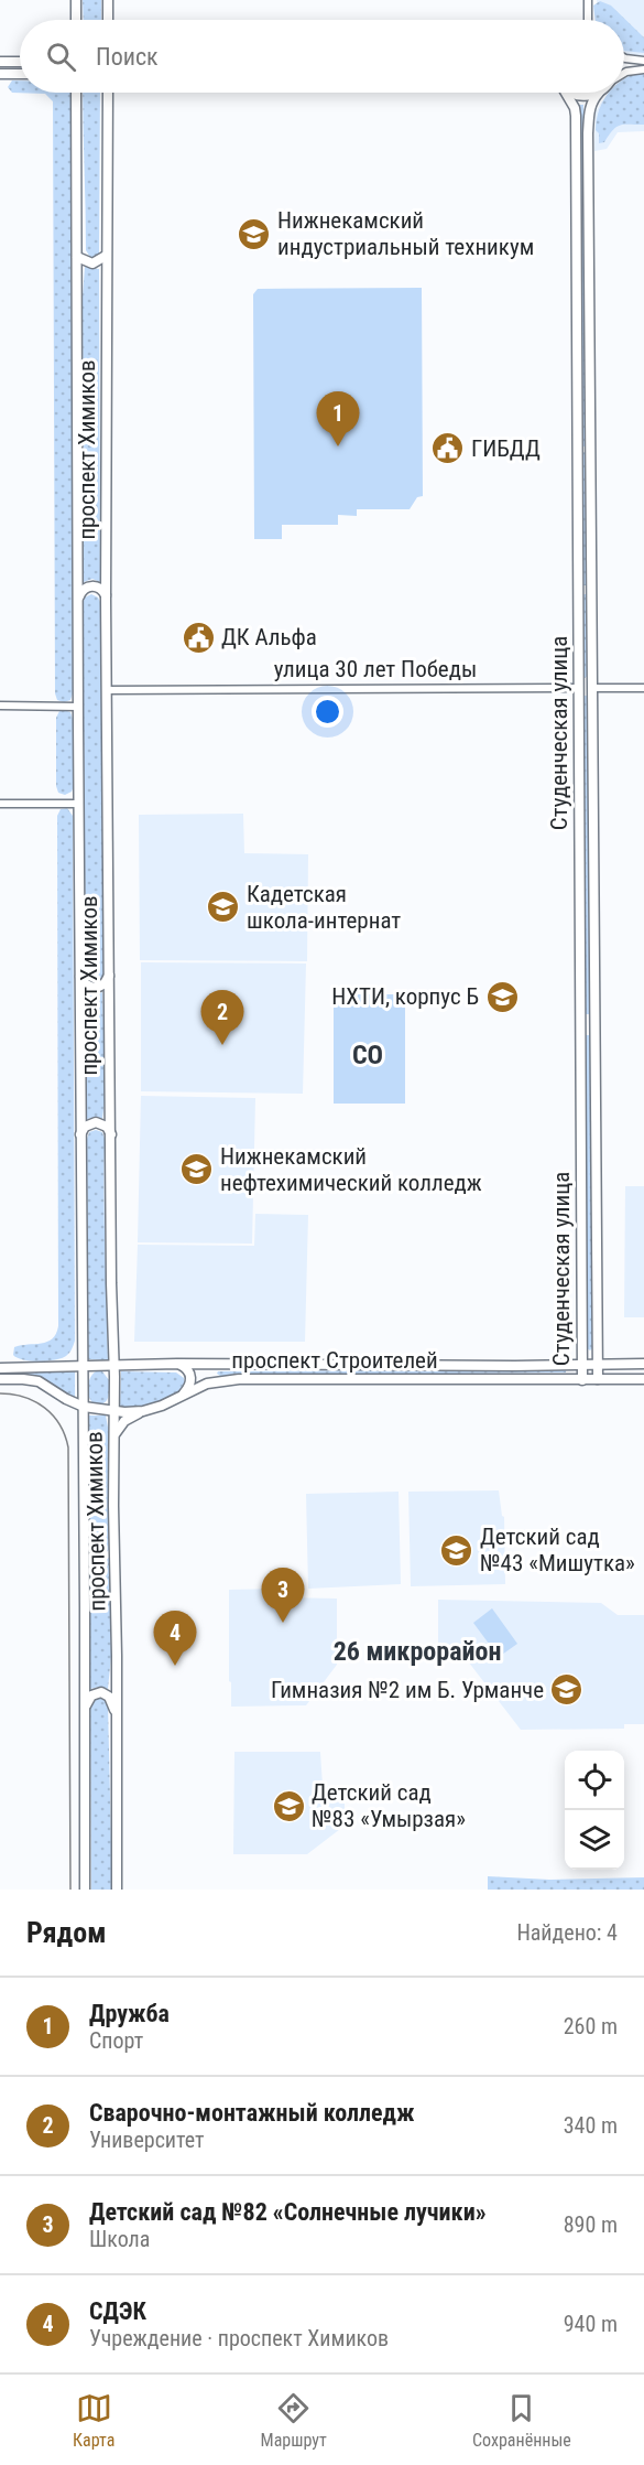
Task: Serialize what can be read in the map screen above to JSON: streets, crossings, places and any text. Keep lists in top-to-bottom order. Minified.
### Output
{"streets":{"main road":["проспект Химиков","улица 30 лет Победы","Студенческая улица","проспект Строителей"]},"crossings":[["проспект Химиков","улица 30 лет Победы"],["проспект Химиков","проспект Строителей"],["улица 30 лет Победы","Студенческая улица"],["Студенческая улица","проспект Строителей"]],"districts":["СО","26 микрорайон"],"places":{"school or university":["Нижнекамский индустриальный техникум","Кадетская школа-интернат","НХТИ, корпус Б","Нижнекамский нефтехимический колледж","Детский сад №43 «Мишутка»","Гимназия №2 им Б. Урманче","Детский сад №83 «Умырзая»"],"public building":["ГИБДД","ДК Альфа"]},"page":{"search":"Поиск","pins":["1","2","3","4"],"heading":["Рядом","Найдено: 4"],"list":[{"mark":"1","name":"Дружба","note":"Спорт","value":"260 m"},{"mark":"2","name":"Сварочно-монтажный колледж","note":"Университет","value":"340 m"},{"mark":"3","name":"Детский сад №82 «Солнечные лучики»","note":"Школа","value":"890 m"},{"mark":"4","name":"СДЭК","note":"Учреждение · проспект Химиков","value":"940 m"}],"nav":["Карта","Маршрут","Сохранённые"]}}
